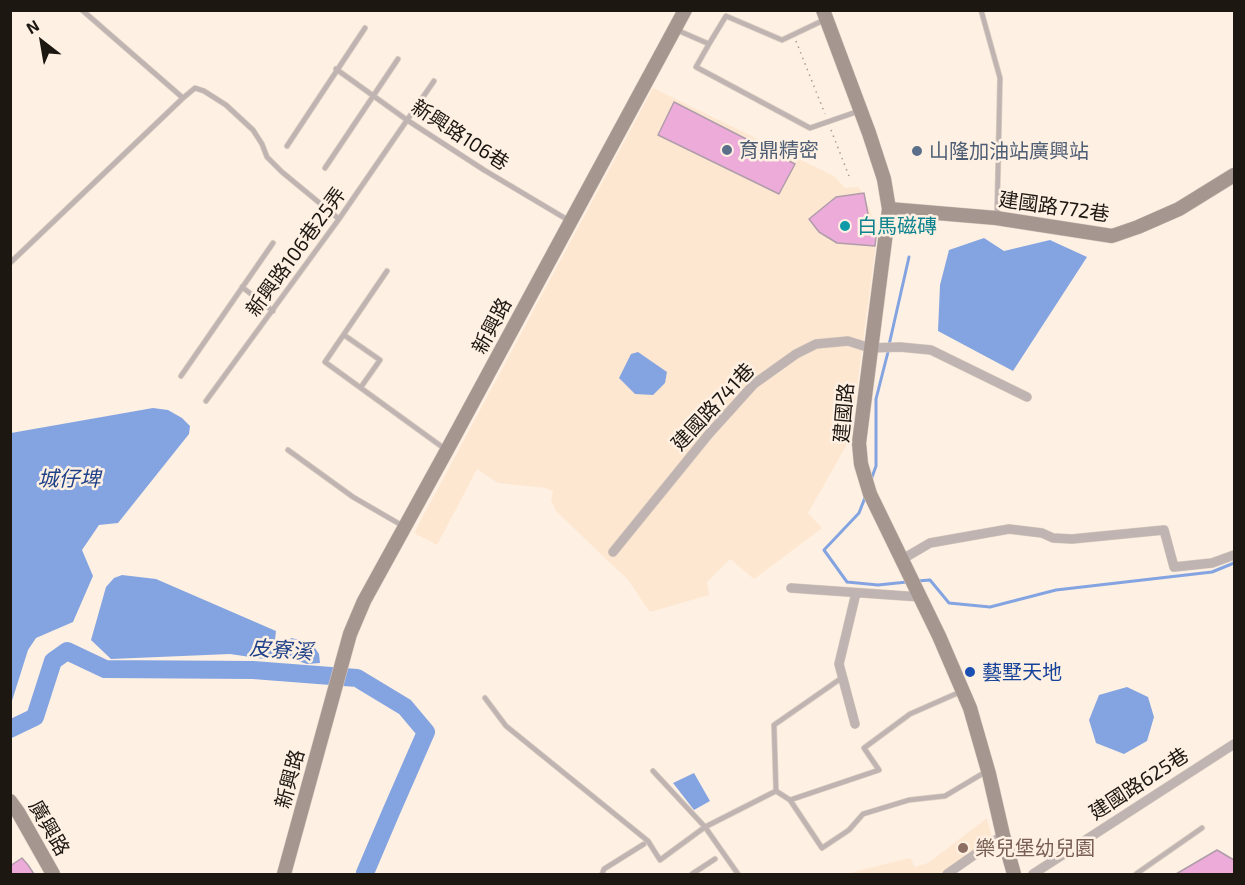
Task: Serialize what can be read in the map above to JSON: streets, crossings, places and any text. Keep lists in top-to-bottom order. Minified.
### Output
{"streets":{"street":["建國路772巷","新興路","建國路741巷","建國路","建國路625巷","廣興路"],"lane":["新興路106巷","新興路106巷25弄"]},"crossings":[["新興路106巷","新興路106巷25弄"],["新興路106巷","新興路"],["建國路772巷","建國路"],["建國路741巷","建國路"]],"water":["城仔埤","皮寮溪"],"places":["育鼎精密","山隆加油站廣興站","白馬磁磚","藝墅天地","樂兒堡幼兒園"],"north":"top left"}
